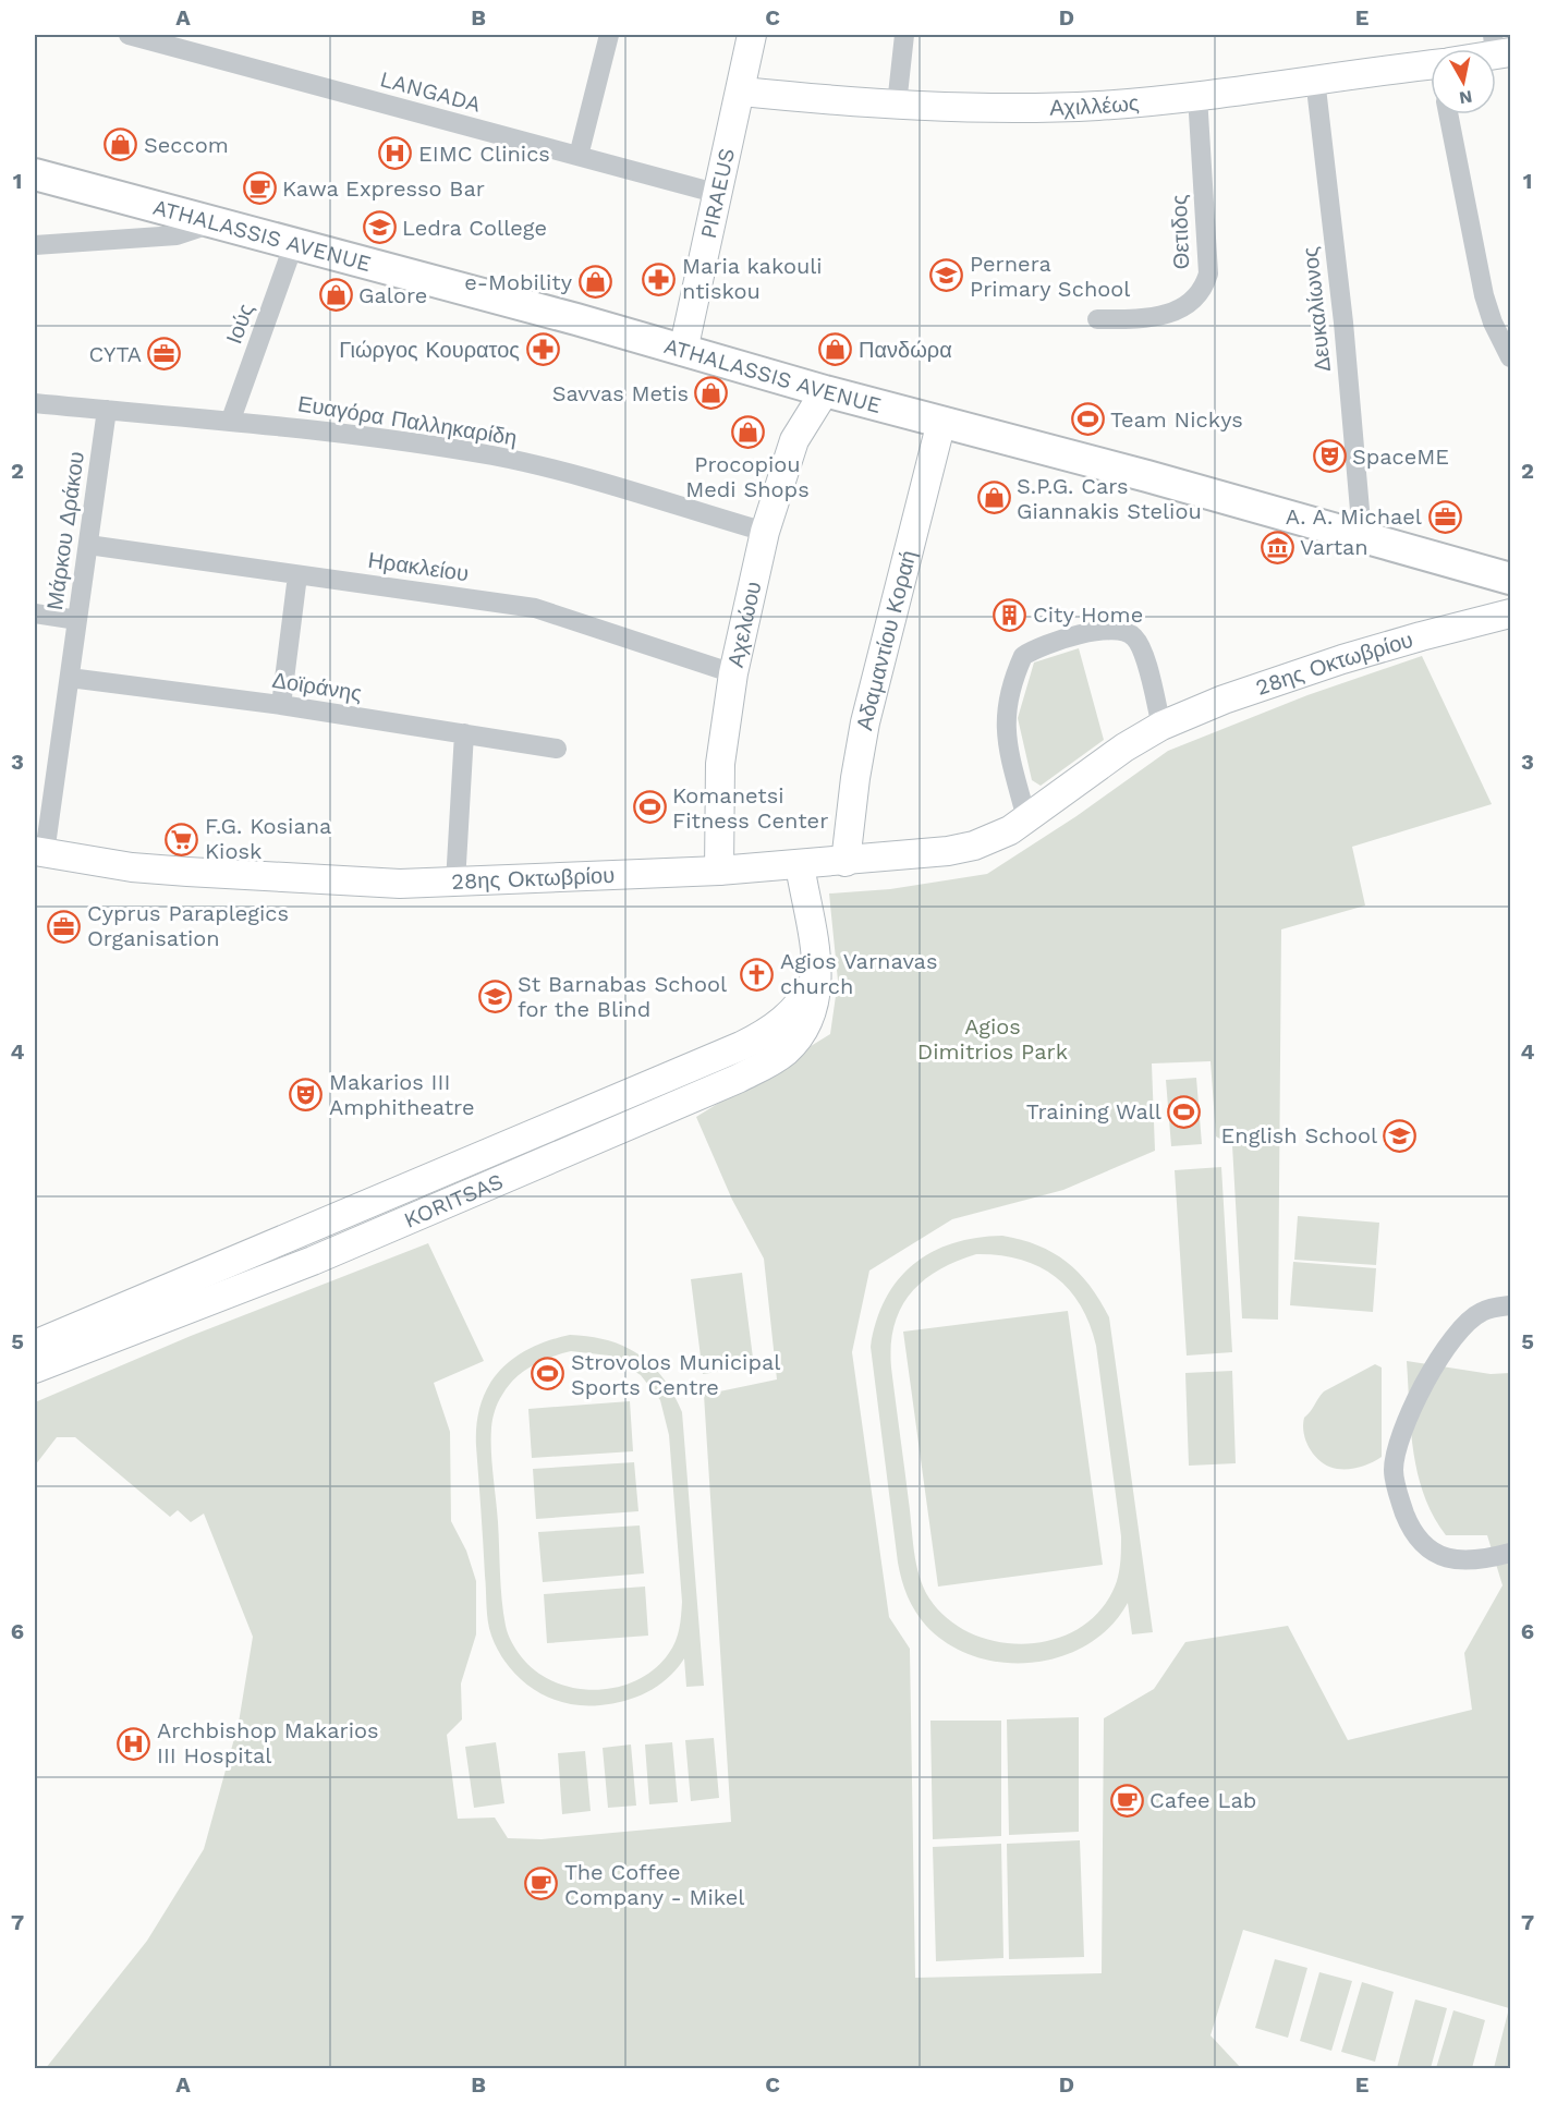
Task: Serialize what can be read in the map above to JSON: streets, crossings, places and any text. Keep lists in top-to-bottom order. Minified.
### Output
{"streets":{"main road":["ATHALASSIS AVENUE"],"street":["LANGADA","Αχιλλέως","PIRAEUS","Θετιδος","Δευκαλίωνος","Ιούς","Ευαγόρα Παλληκαρίδη","Μάρκου Δράκου","Ηρακλείου","Αχελώου","Αδαμαντίου Κοραή","28ης Οκτωβρίου","Δοϊράνης","KORITSAS"]},"crossings":[["LANGADA","PIRAEUS"],["Αχιλλέως","PIRAEUS"],["Αχιλλέως","Θετιδος"],["Αχιλλέως","Δευκαλίωνος"],["PIRAEUS","ATHALASSIS AVENUE"],["ATHALASSIS AVENUE","Δευκαλίωνος"],["ATHALASSIS AVENUE","Ιούς"],["ATHALASSIS AVENUE","Αχελώου"],["ATHALASSIS AVENUE","Αδαμαντίου Κοραή"],["Ιούς","Ευαγόρα Παλληκαρίδη"],["Ευαγόρα Παλληκαρίδη","Μάρκου Δράκου"],["Ευαγόρα Παλληκαρίδη","Αχελώου"],["Μάρκου Δράκου","Ηρακλείου"],["Μάρκου Δράκου","28ης Οκτωβρίου"],["Μάρκου Δράκου","Δοϊράνης"],["Ηρακλείου","Αχελώου"],["Αχελώου","28ης Οκτωβρίου"],["Αδαμαντίου Κοραή","28ης Οκτωβρίου"],["28ης Οκτωβρίου","KORITSAS"]],"parks":["Agios Dimitrios Park"],"places":{"shop":["Seccom","e-Mobility","Galore","Πανδώρα","Savvas Metis","Procopiou Medi Shops","S.P.G. Cars Giannakis Steliou"],"hospital":["EIMC Clinics","Archbishop Makarios III Hospital"],"cafe":["Kawa Expresso Bar","Cafee Lab","The Coffee Company - Mikel"],"school or university":["Ledra College","Pernera Primary School","St Barnabas School for the Blind","English School"],"pharmacy":["Maria kakouli ntiskou","Γιώργος Κουρατος"],"office":["CYTA","A. A. Michael","Cyprus Paraplegics Organisation"],"sports":["Team Nickys","Komanetsi Fitness Center","Training Wall","Strovolos Municipal Sports Centre"],"theatre":["SpaceME","Makarios III Amphitheatre"],"museum":["Vartan"],"building":["City Home"],"supermarket":["F.G. Kosiana Kiosk"],"church":["Agios Varnavas church"]},"north":"bottom","grid":{"columns":["A","B","C","D","E"],"rows":["1","2","3","4","5","6","7"]}}
